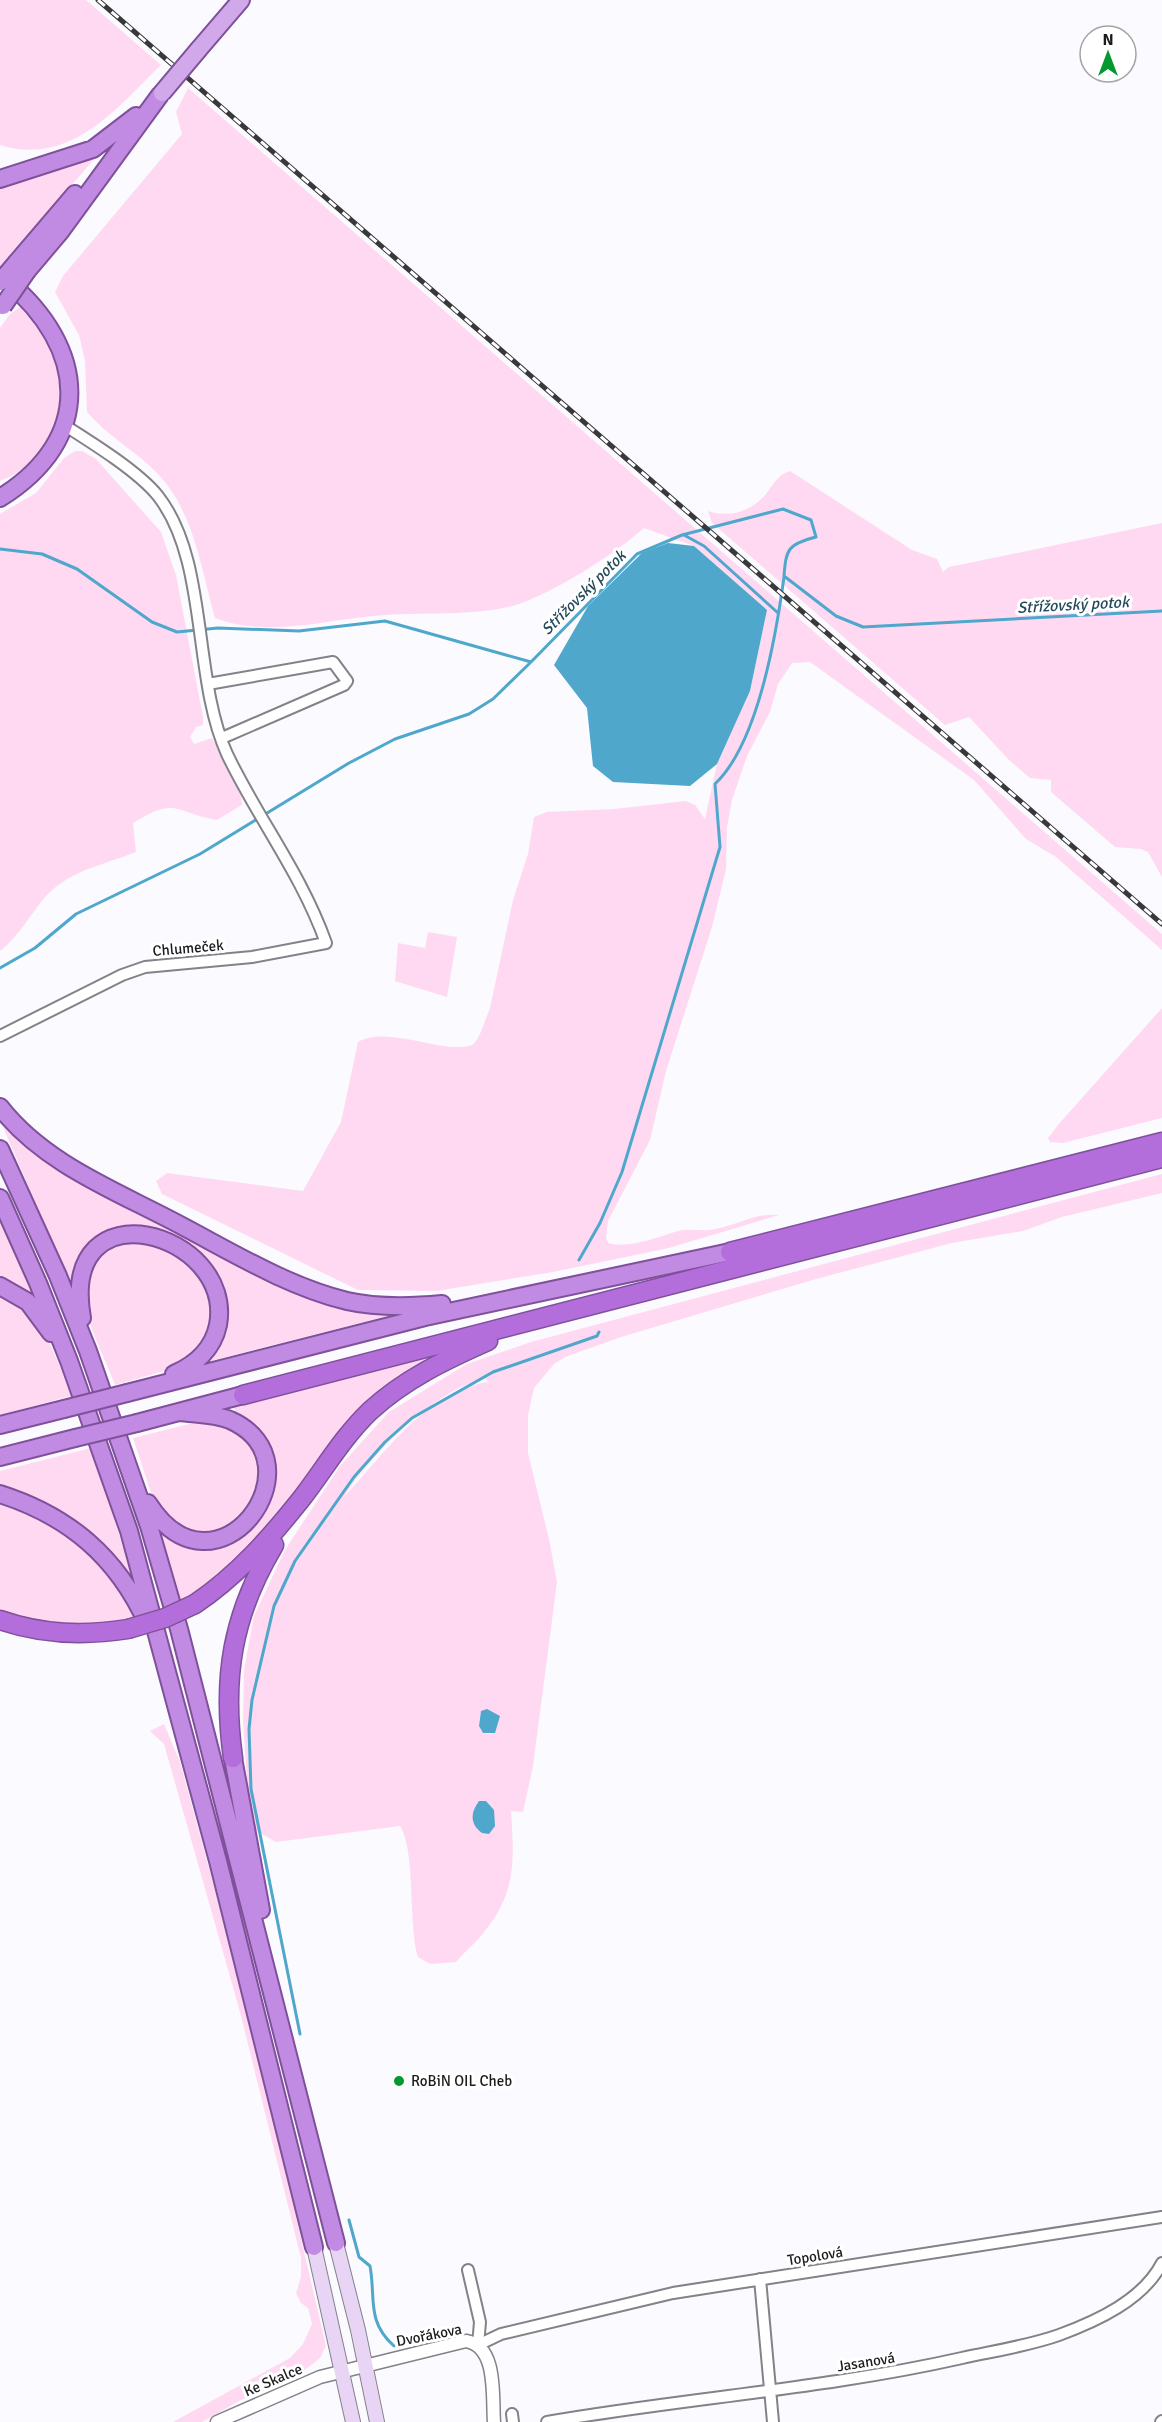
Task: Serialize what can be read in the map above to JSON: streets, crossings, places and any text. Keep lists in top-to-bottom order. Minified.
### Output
{"streets":{"street":["Chlumeček","Topolová","Dvořákova","Jasanová","Ke Skalce"]},"crossings":[["Topolová","Dvořákova"],["Dvořákova","Ke Skalce"]],"water":["Střížovský potok"],"places":["RoBiN OIL Cheb"],"north":"top"}
